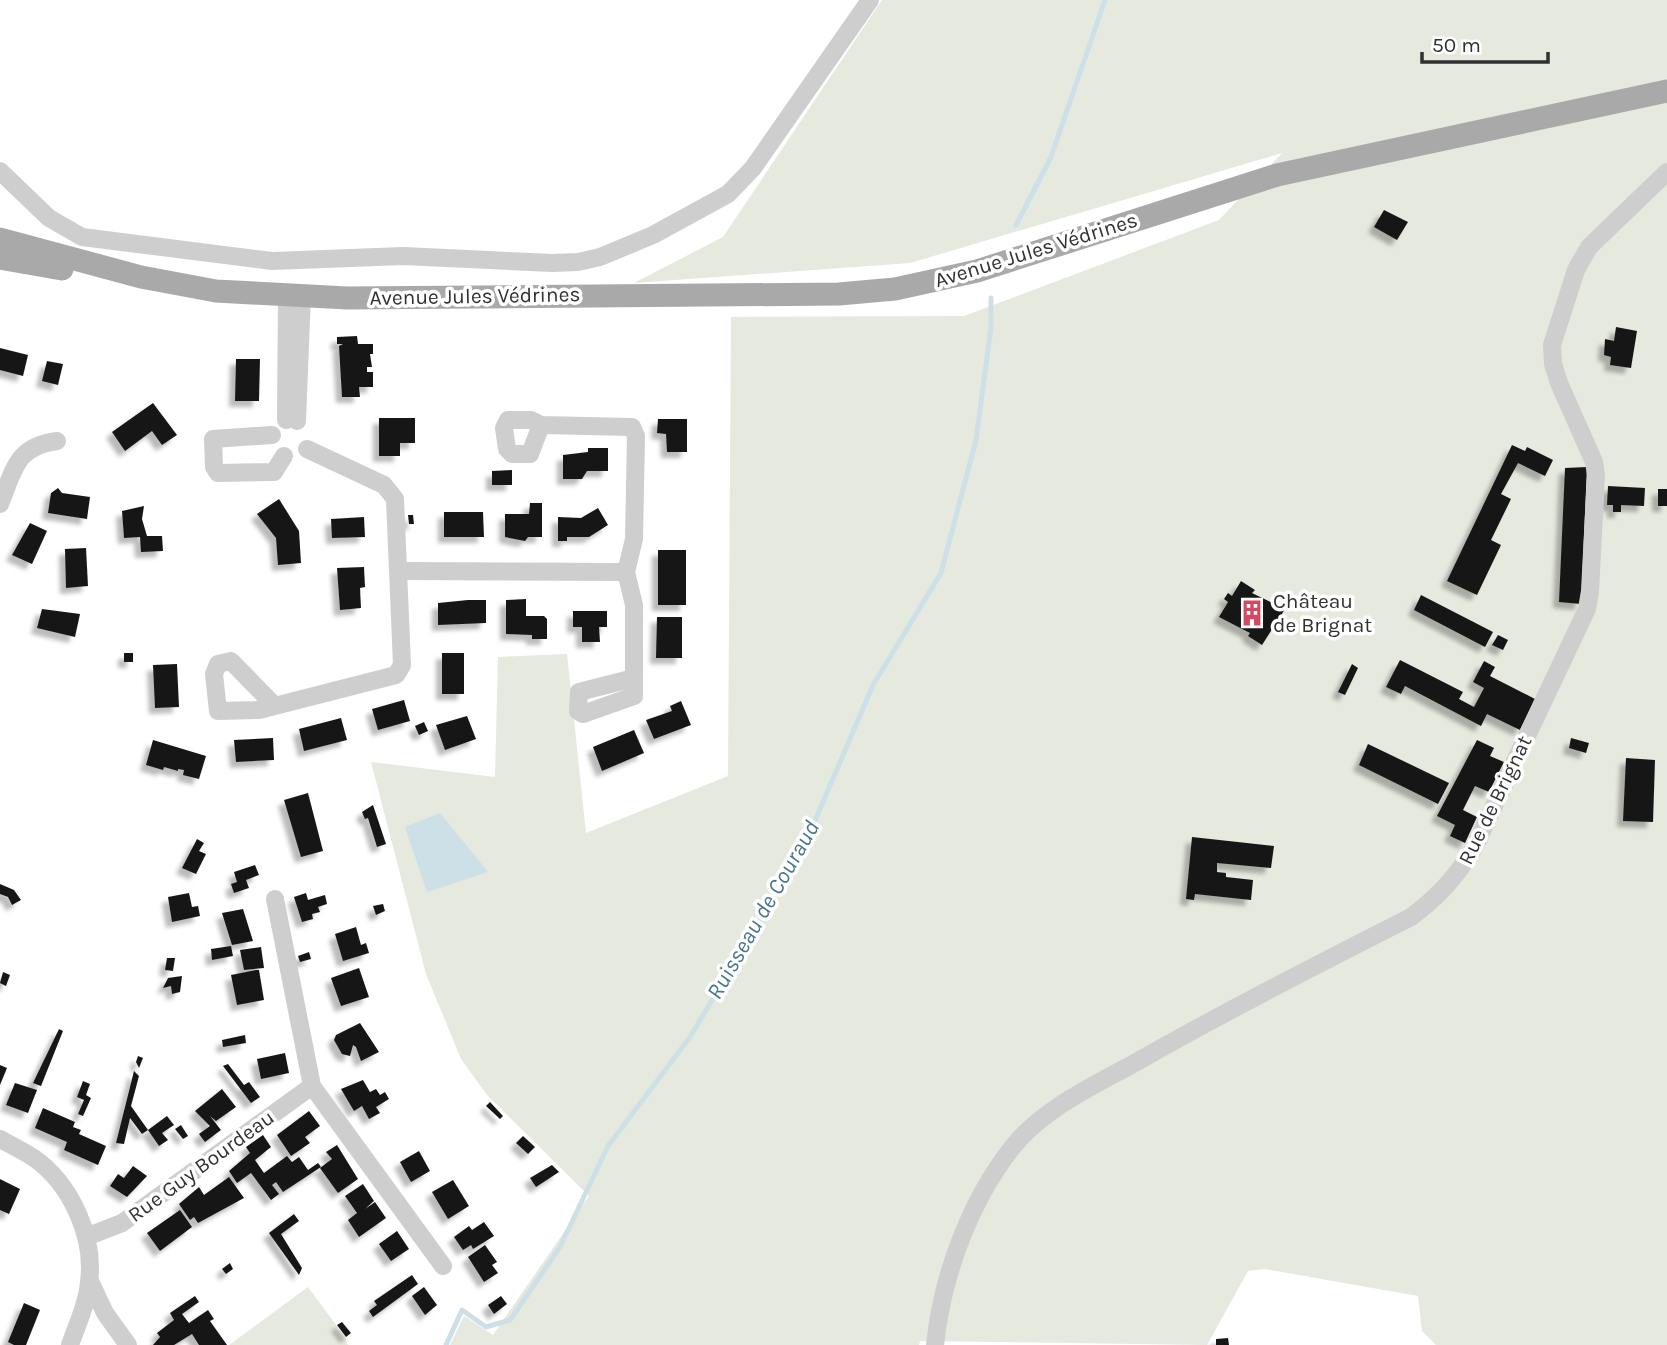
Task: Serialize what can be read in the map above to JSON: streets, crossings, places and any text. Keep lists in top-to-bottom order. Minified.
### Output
{"streets":{"main road":["Avenue Jules Védrines"],"street":["Rue de Brignat","Rue Guy Bourdeau"]},"water":["Ruisseau de Couraud"],"places":{"building":["Château de Brignat"]},"scale_bar":"50 m"}
